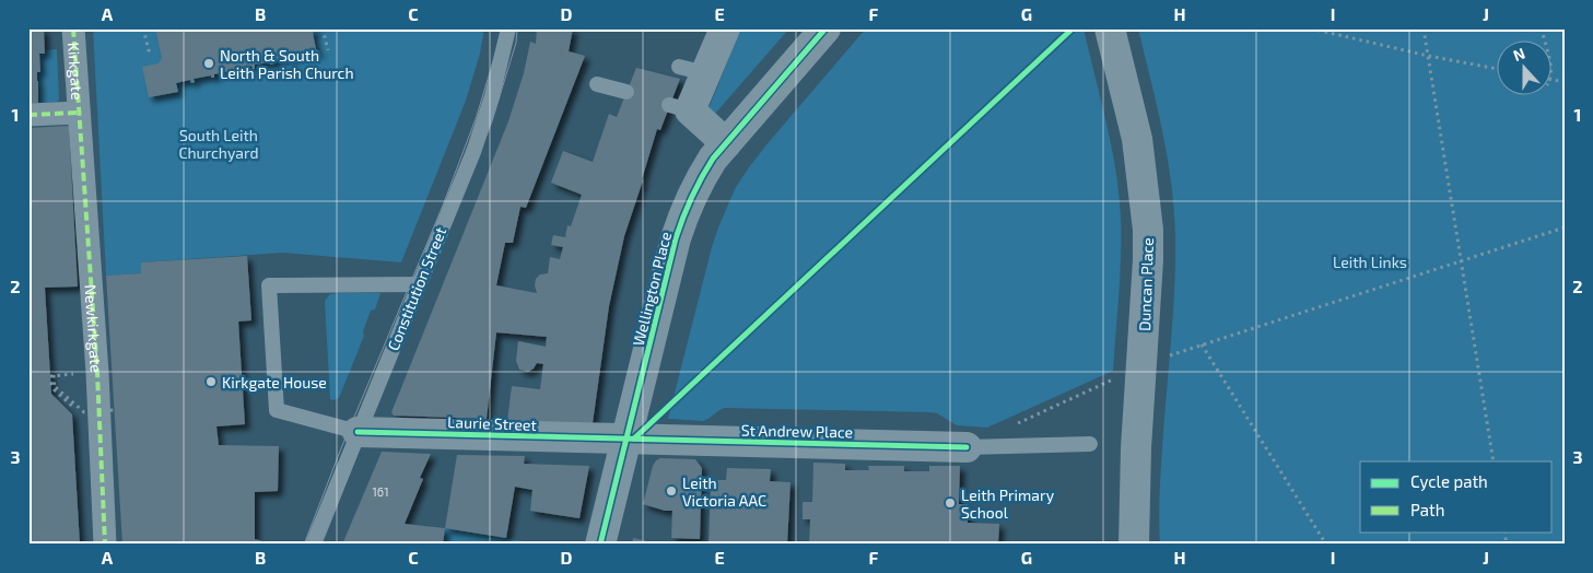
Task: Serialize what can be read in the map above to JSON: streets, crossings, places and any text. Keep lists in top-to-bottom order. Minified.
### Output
{"streets":{"street":["Kirkgate","Duncan Place","Wellington Place","Newkirkgate","Laurie Street","St Andrew Place"],"lane":["Constitution Street"]},"crossings":[["Kirkgate","Newkirkgate"],["Constitution Street","Laurie Street"],["Wellington Place","Laurie Street"],["Wellington Place","St Andrew Place"],["Laurie Street","St Andrew Place"]],"parks":["South Leith Churchyard","Leith Links"],"places":["North & South Leith Parish Church","Kirkgate House","Leith Victoria AAC","Leith Primary School"],"house_numbers":["161"],"legend":["Cycle path","Path"],"north":"top","grid":{"columns":["A","B","C","D","E","F","G","H","I","J"],"rows":["1","2","3"]}}
